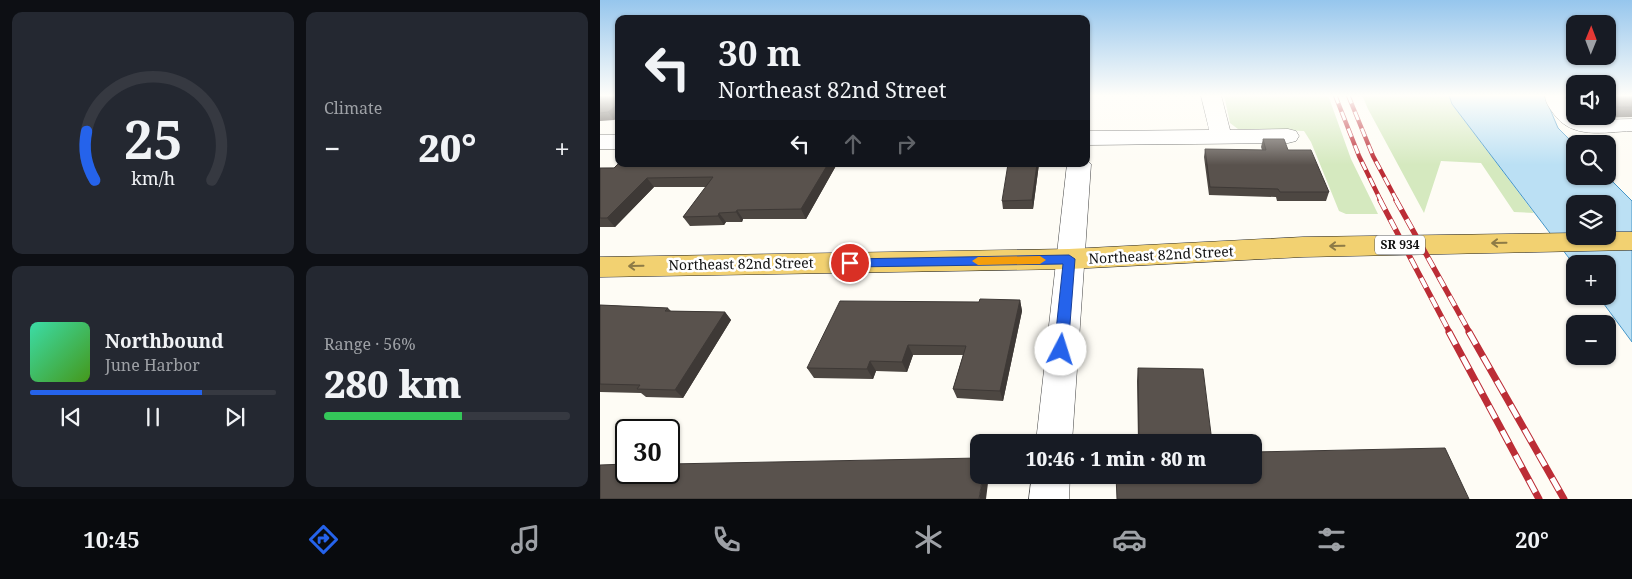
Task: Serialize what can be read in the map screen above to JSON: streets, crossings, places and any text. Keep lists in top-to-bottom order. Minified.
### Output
{"streets":{"main road":["SR 934","Northeast 82nd Street"]},"one_way":["Northeast 82nd Street"],"north":"top","page":{"tile":["Climate",["Range · 56%","280 km"]],"map_buttons":["+","−"],"turn":["30 m","Northeast 82nd Street"],"heat":["−","20°","+"],"song":["Northbound","June Harbor"],"limit":"30","trip":"10:46 · 1 min · 80 m","tabs":["10:45","20°"],"gauge":["25","km/h"]}}
